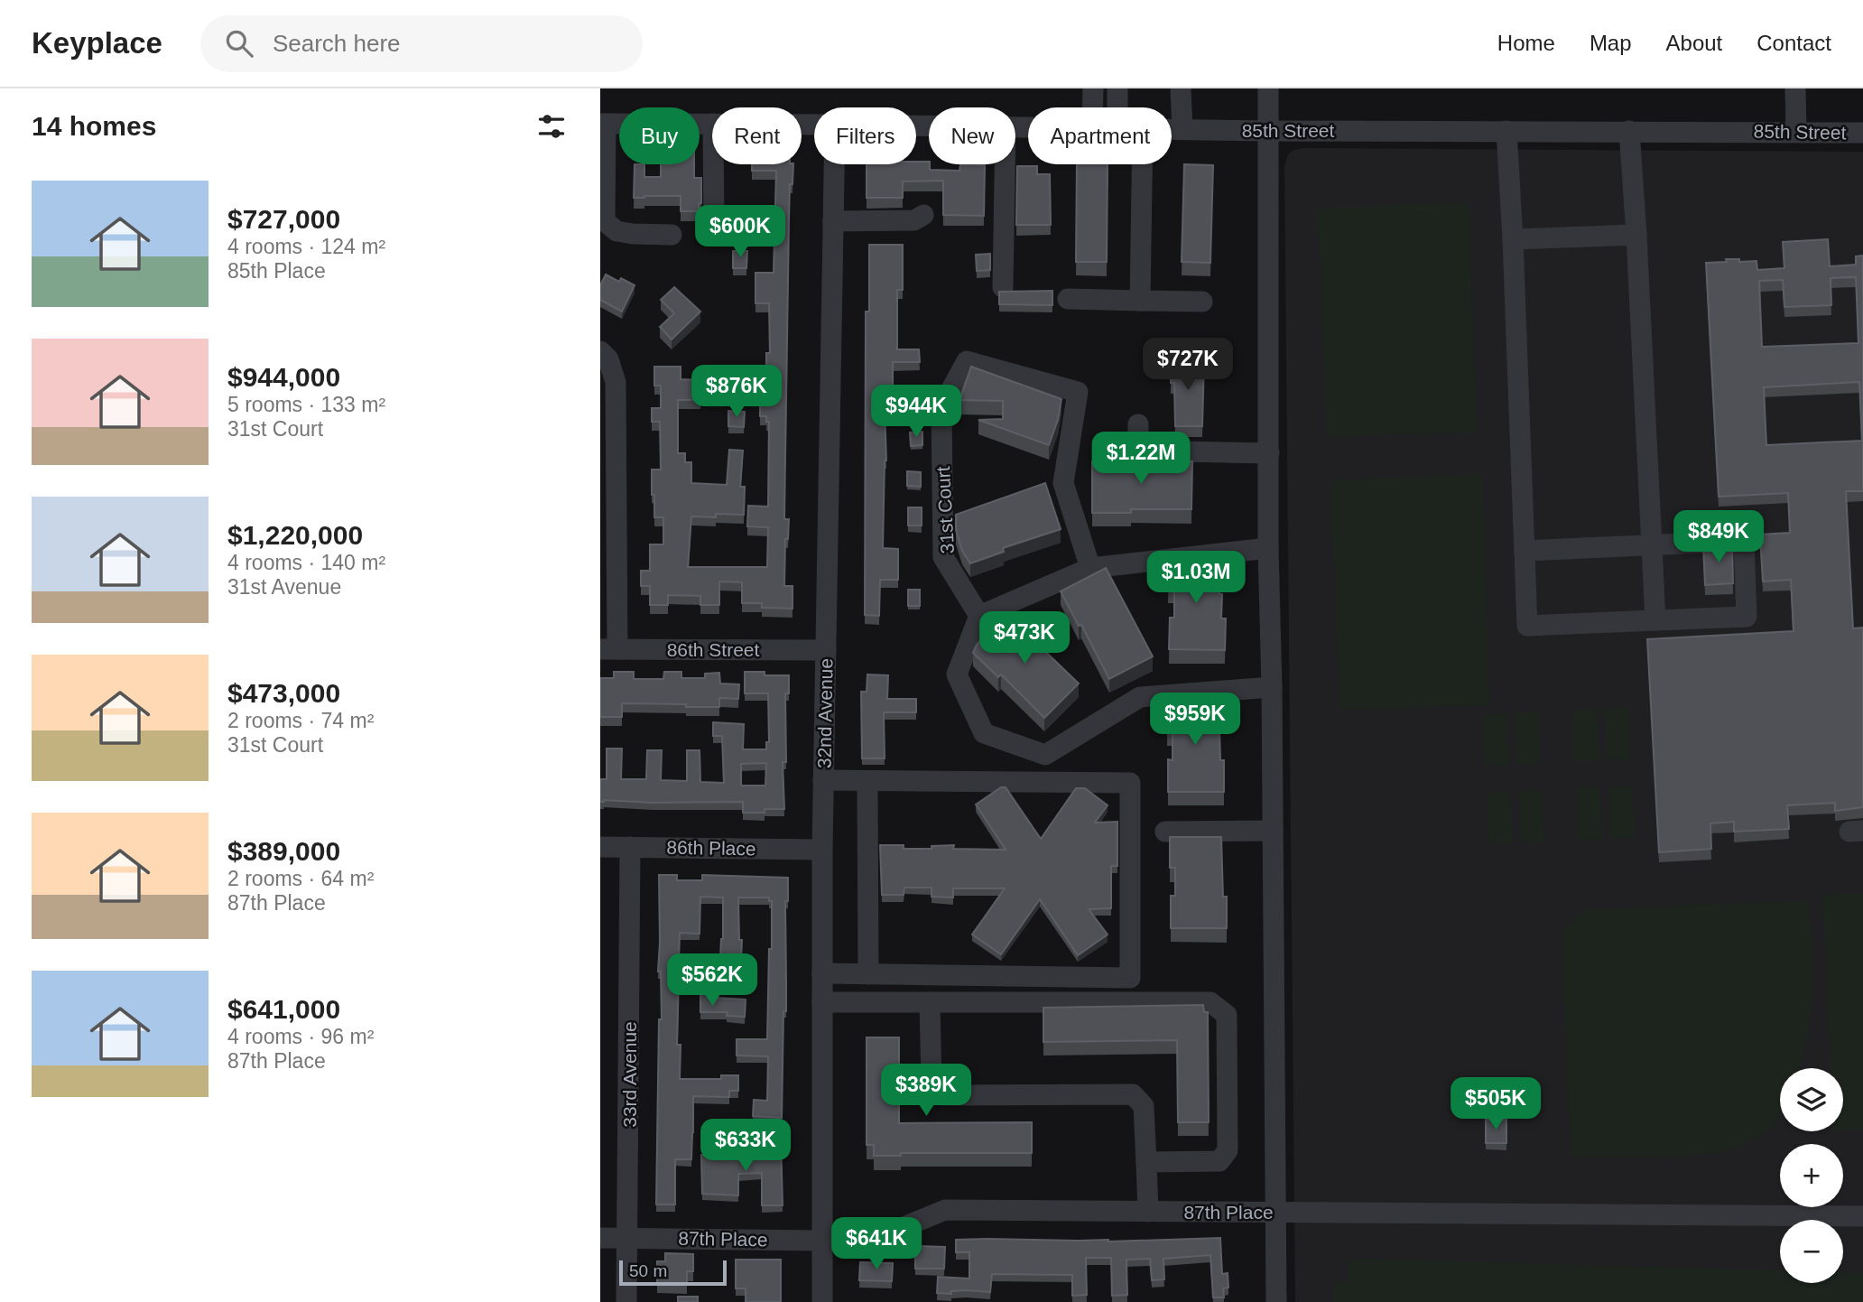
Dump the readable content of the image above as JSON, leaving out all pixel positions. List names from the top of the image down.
{
  "streets": {
    "street": [
      "85th Street",
      "31st Court",
      "86th Street",
      "32nd Avenue",
      "86th Place",
      "33rd Avenue",
      "87th Place"
    ]
  },
  "crossings": [
    ["86th Street", "32nd Avenue"],
    ["32nd Avenue", "86th Place"],
    ["32nd Avenue", "87th Place"],
    ["86th Place", "33rd Avenue"],
    ["33rd Avenue", "87th Place"]
  ],
  "scale_bar": "50 m",
  "page": {
    "header": "Keyplace",
    "search": "Search here",
    "nav": [
      "Home",
      "Map",
      "About",
      "Contact"
    ],
    "heading": "14 homes",
    "chip": [
      "Buy",
      "Rent",
      "Filters",
      "New",
      "Apartment"
    ],
    "list": [
      {
        "name": "$727,000",
        "note": "4 rooms · 124 m² · 85th Place"
      },
      {
        "name": "$944,000",
        "note": "5 rooms · 133 m² · 31st Court"
      },
      {
        "name": "$1,220,000",
        "note": "4 rooms · 140 m² · 31st Avenue"
      },
      {
        "name": "$473,000",
        "note": "2 rooms · 74 m² · 31st Court"
      },
      {
        "name": "$389,000",
        "note": "2 rooms · 64 m² · 87th Place"
      },
      {
        "name": "$641,000",
        "note": "4 rooms · 96 m² · 87th Place"
      }
    ],
    "price": [
      "$600K",
      "$727K",
      "$876K",
      "$944K",
      "$1.22M",
      "$849K",
      "$1.03M",
      "$473K",
      "$959K",
      "$562K",
      "$389K",
      "$505K",
      "$633K",
      "$641K"
    ],
    "map_buttons": ["+", "−"],
    "scale": "50 m"
  }
}
